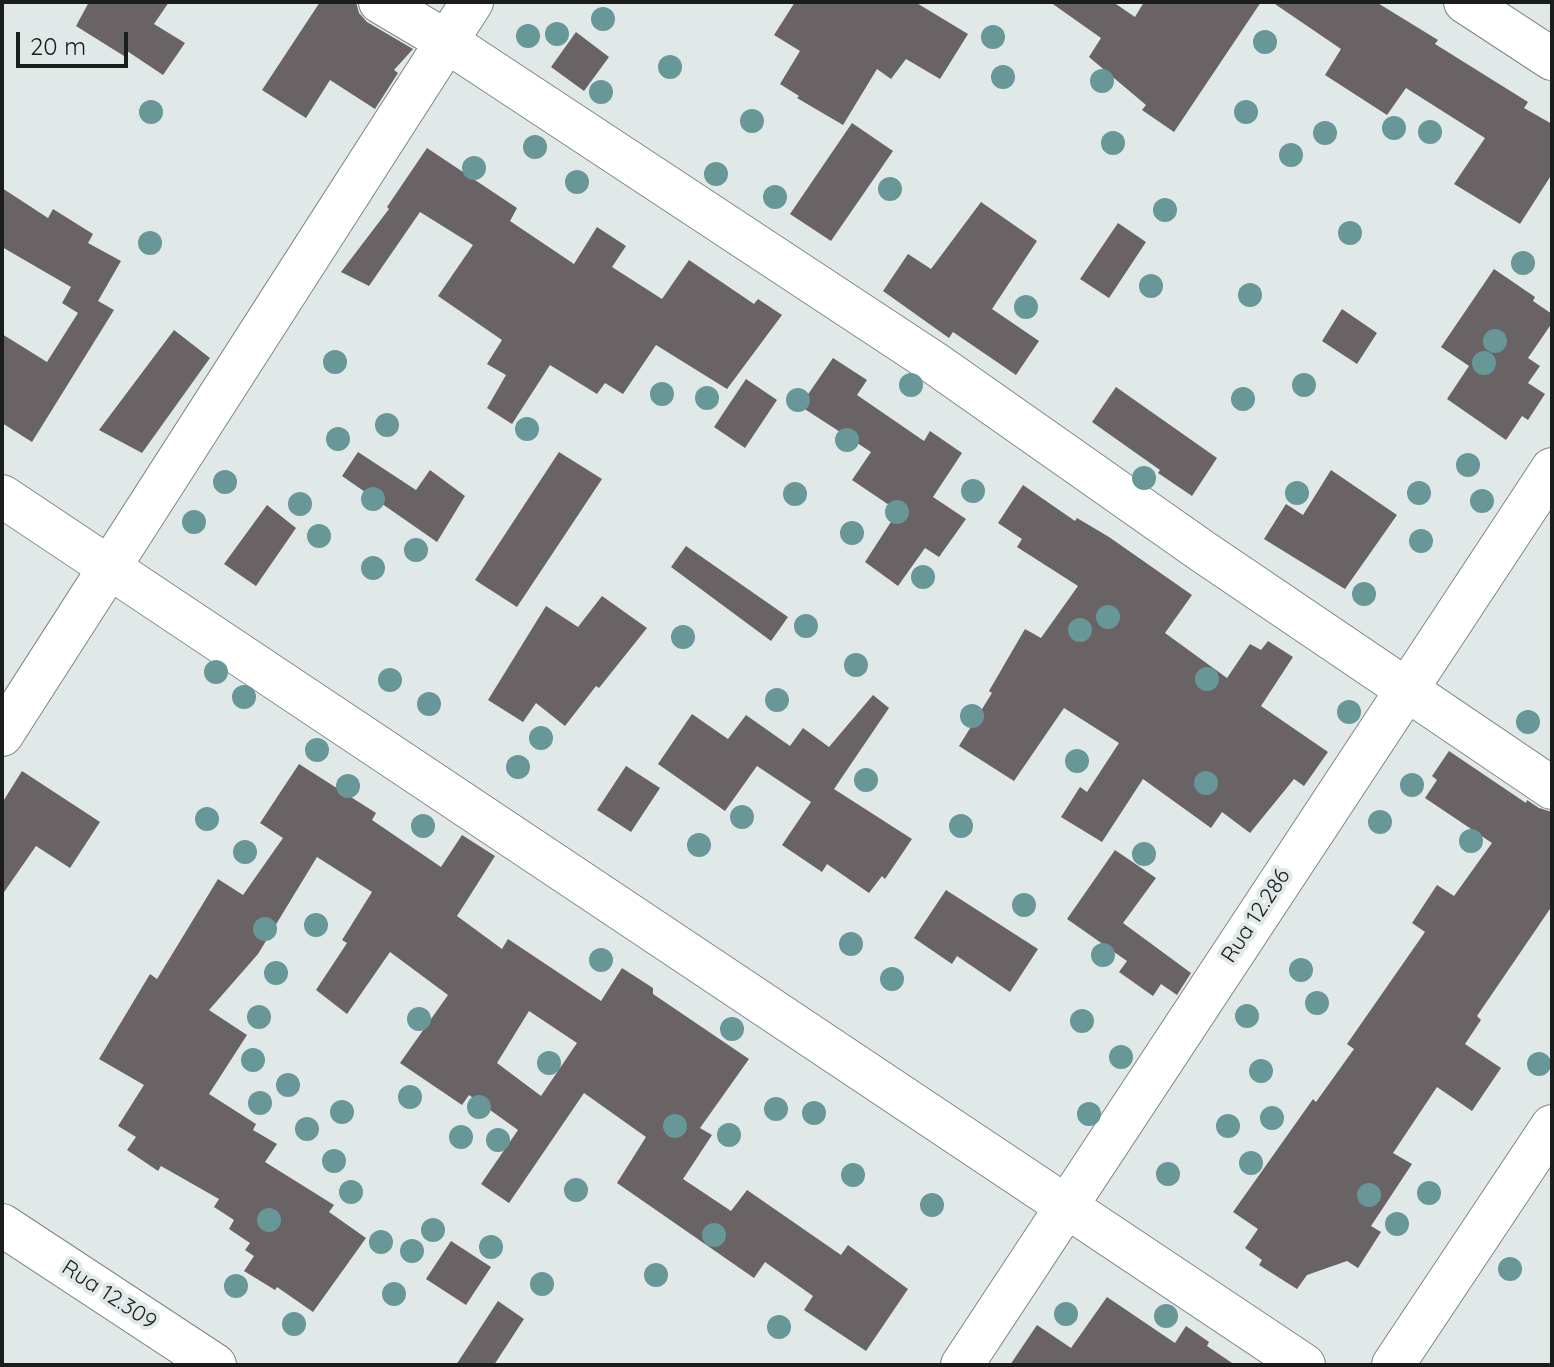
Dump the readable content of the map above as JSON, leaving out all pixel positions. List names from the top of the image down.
{
  "streets": {
    "street": ["Rua 12.286", "Rua 12.309"]
  },
  "scale_bar": "20 m"
}
